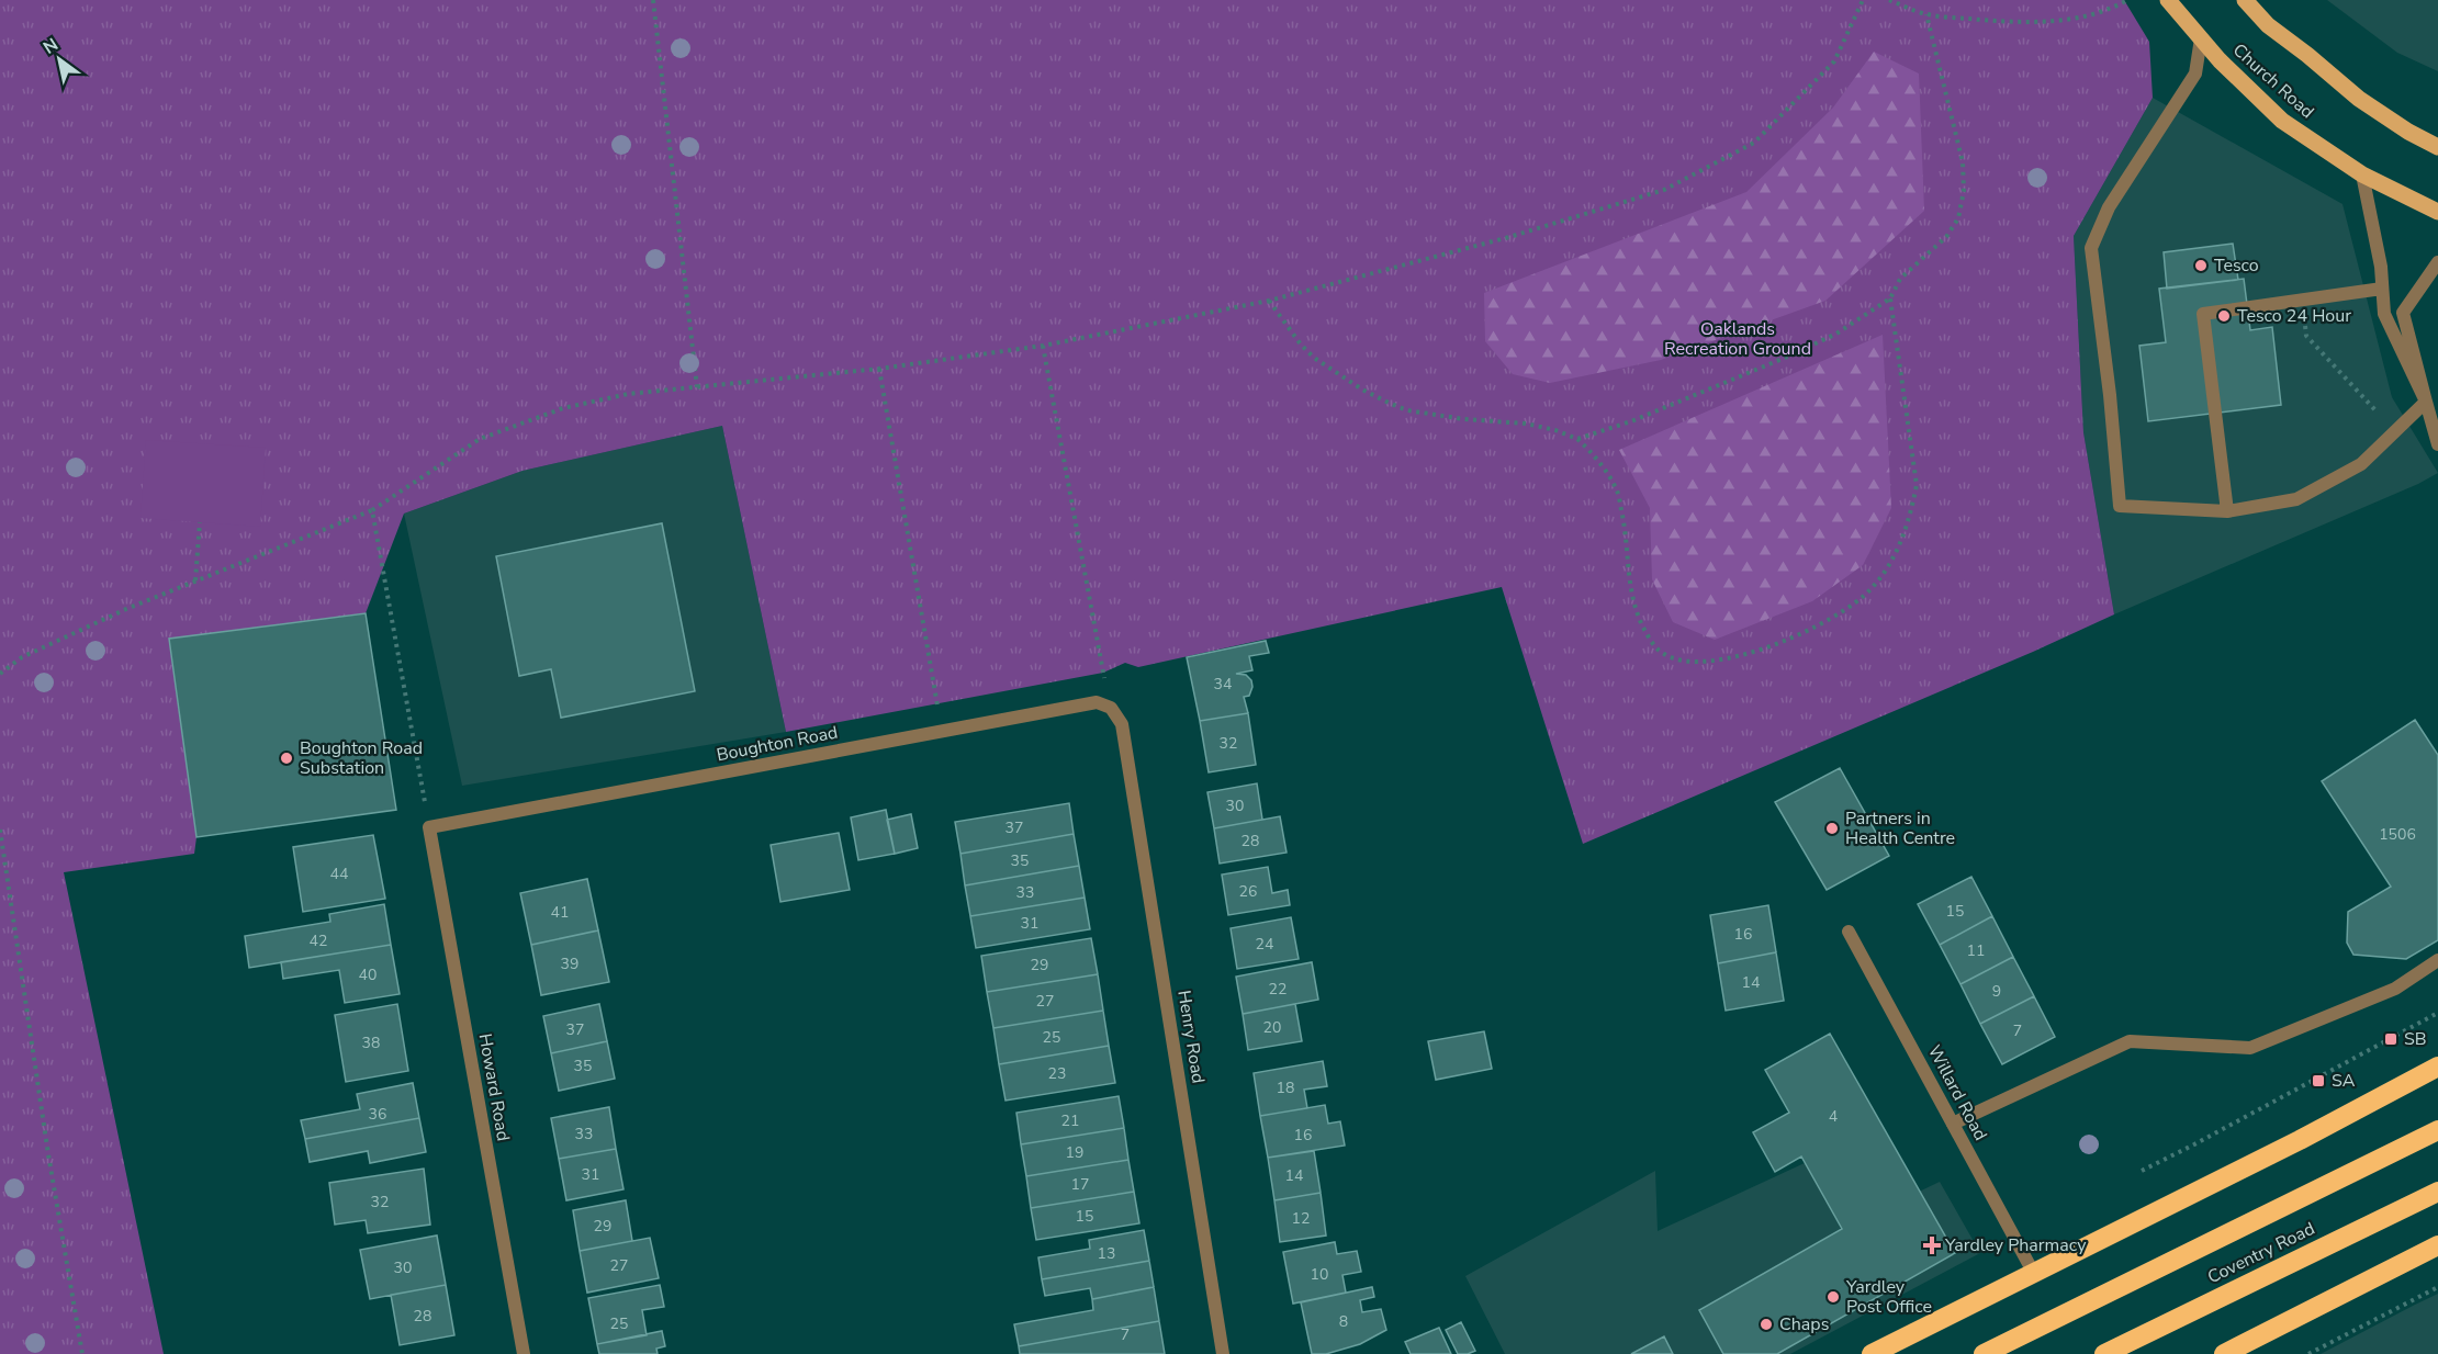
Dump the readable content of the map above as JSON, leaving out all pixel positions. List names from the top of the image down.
{
  "streets": {
    "highway": ["Coventry Road"],
    "main road": ["Church Road"],
    "street": [
      "Boughton Road",
      "Henry Road",
      "Howard Road",
      "Willard Road"
    ]
  },
  "crossings": [
    ["Boughton Road", "Henry Road"],
    ["Boughton Road", "Howard Road"]
  ],
  "parks": ["Oaklands Recreation Ground"],
  "places": {
    "other": [
      "Tesco",
      "Tesco 24 Hour",
      "Boughton Road Substation",
      "Partners in Health Centre",
      "Yardley Post Office",
      "Chaps"
    ],
    "transit": ["SB", "SA"],
    "health": ["Yardley Pharmacy"]
  },
  "house_numbers": [
    "34",
    "32",
    "30",
    "37",
    "1506",
    "28",
    "35",
    "44",
    "26",
    "33",
    "15",
    "41",
    "31",
    "16",
    "42",
    "24",
    "11",
    "39",
    "29",
    "40",
    "14",
    "22",
    "9",
    "27",
    "20",
    "37",
    "7",
    "25",
    "38",
    "35",
    "23",
    "18",
    "36",
    "4",
    "21",
    "33",
    "16",
    "19",
    "31",
    "14",
    "17",
    "32",
    "15",
    "12",
    "29",
    "13",
    "27",
    "30",
    "10",
    "28",
    "8",
    "25",
    "7"
  ],
  "north": "top left"
}
